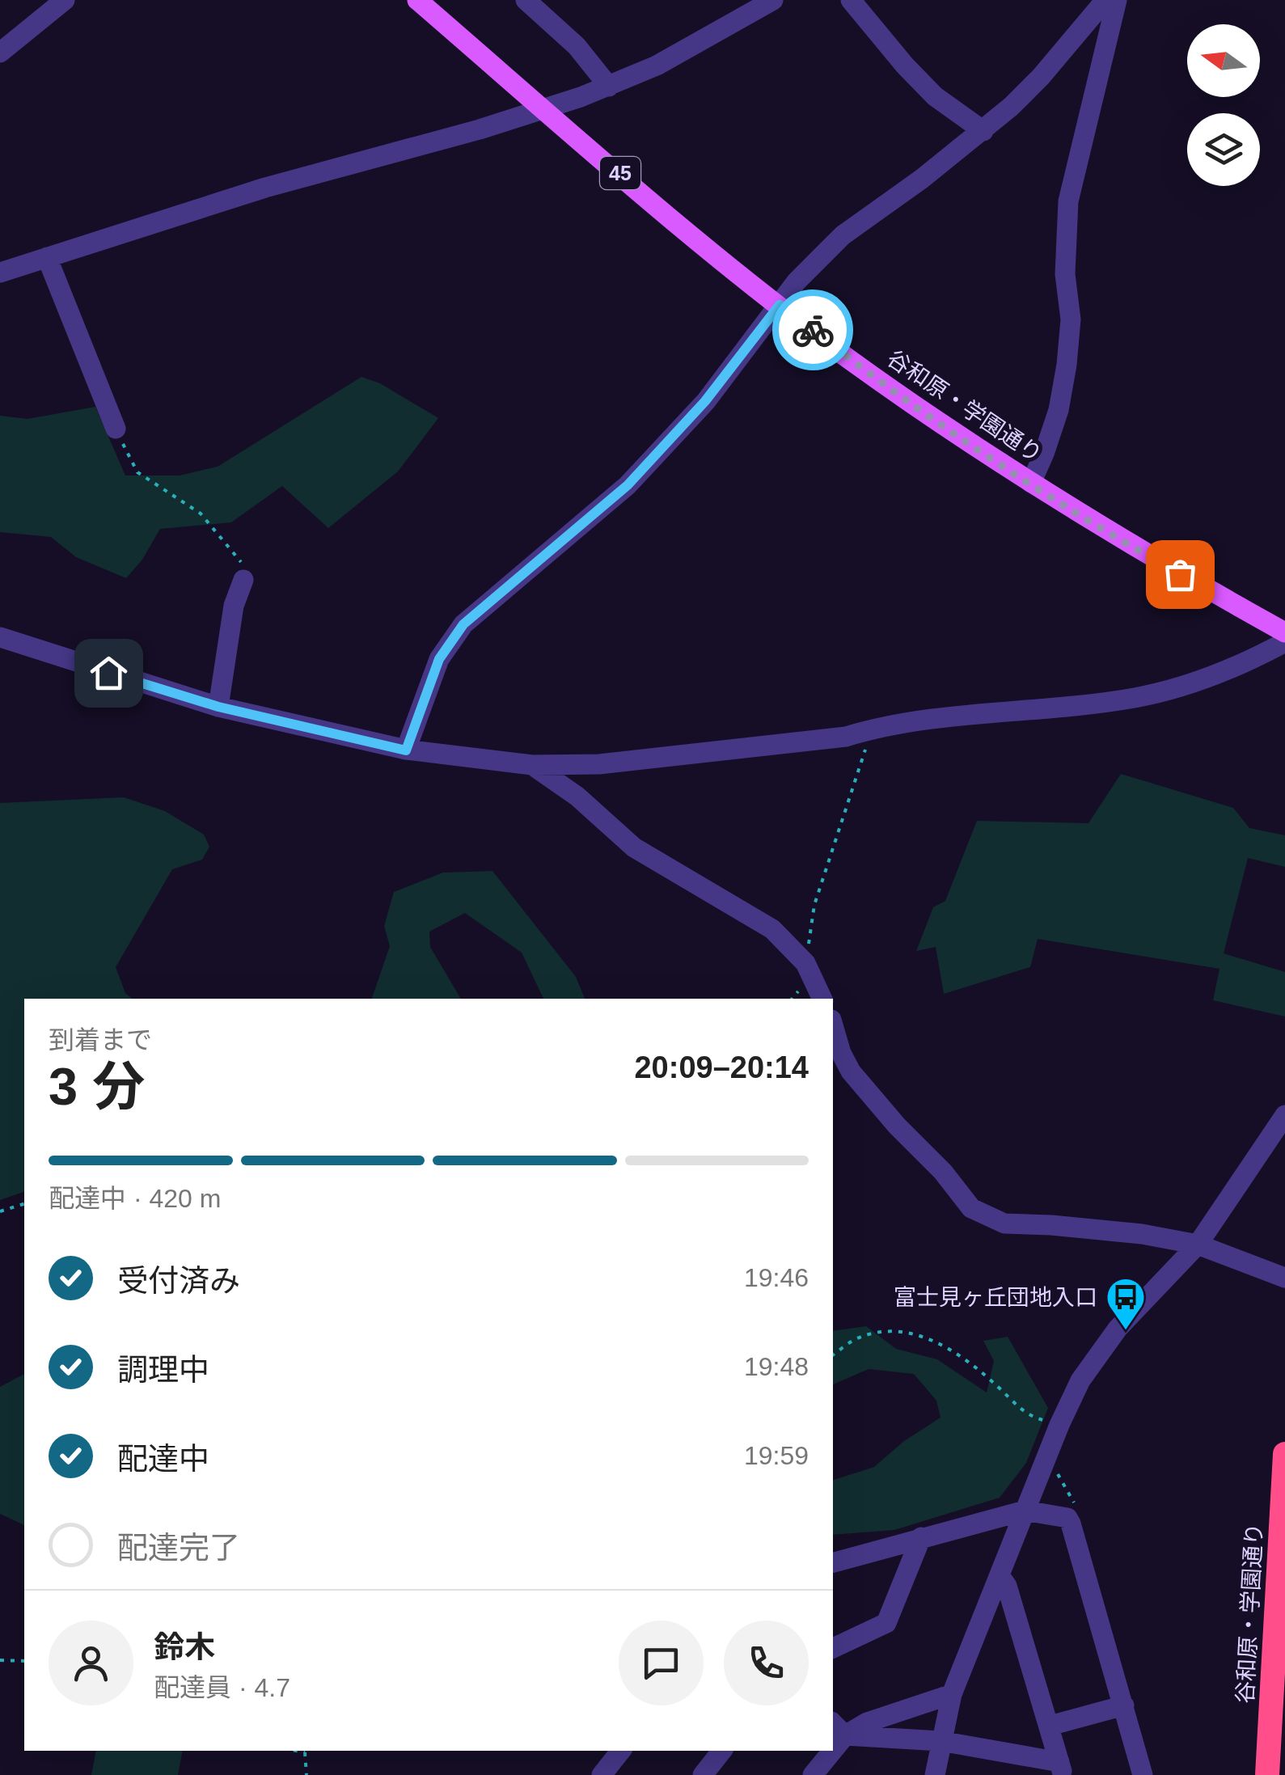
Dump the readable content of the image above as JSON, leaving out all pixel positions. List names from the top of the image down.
{
  "streets": {
    "highway": ["谷和原・学園通り"],
    "main road": ["45"]
  },
  "places": {
    "bus stop": ["富士見ヶ丘団地入口"]
  },
  "north": "left",
  "page": {
    "heading": ["3 分", "到着まで", "20:09–20:14"],
    "panel": ["鈴木", "配達員 · 4.7"],
    "bar": "配達中 · 420 m",
    "list": [
      ["受付済み", "19:46"],
      ["調理中", "19:48"],
      ["配達中", "19:59"],
      "配達完了"
    ]
  }
}
